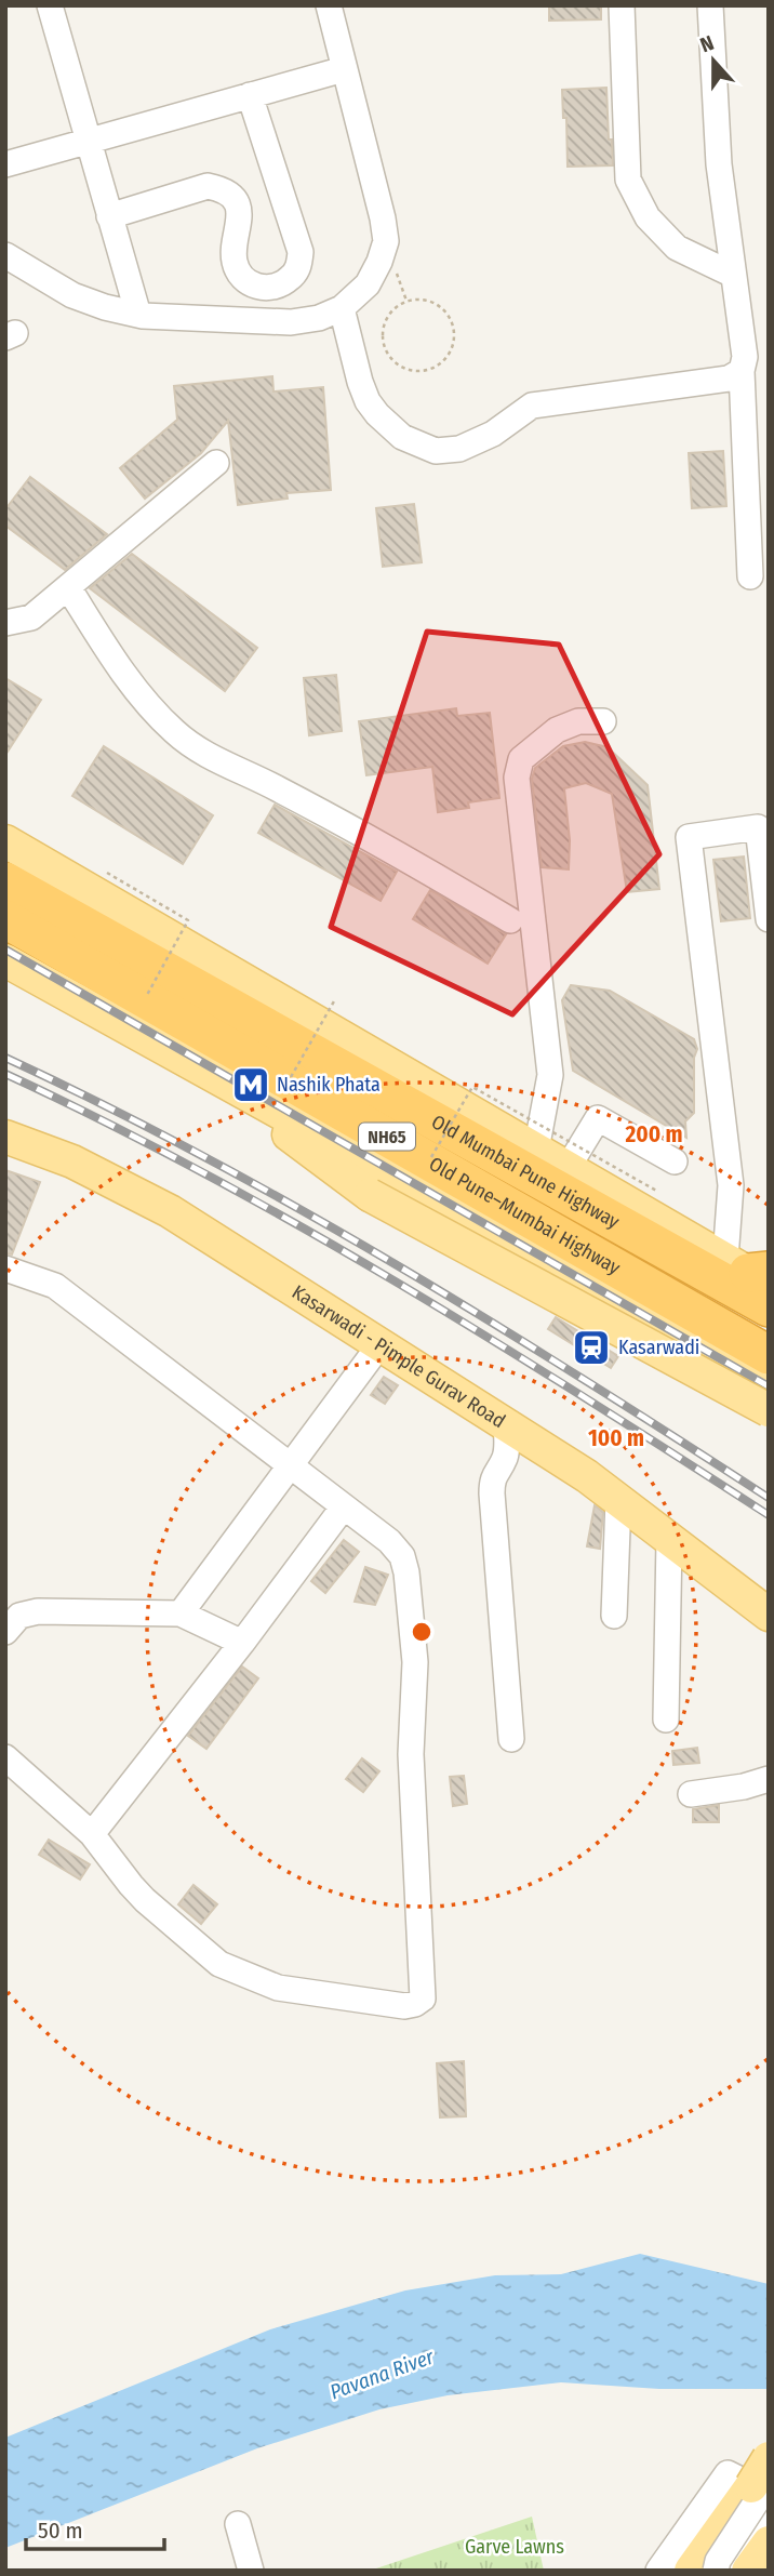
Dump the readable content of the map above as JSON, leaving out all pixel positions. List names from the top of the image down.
{
  "streets": {
    "highway": ["NH65", "Old Mumbai Pune Highway", "Old Pune–Mumbai Highway"],
    "main road": ["Kasarwadi - Pimple Gurav Road"]
  },
  "water": ["Pavana River"],
  "parks": ["Garve Lawns"],
  "places": {
    "metro station": ["Nashik Phata"],
    "station": ["Kasarwadi"]
  },
  "scale_bar": "50 m",
  "north": "top",
  "rings": ["200 m", "100 m"]
}
